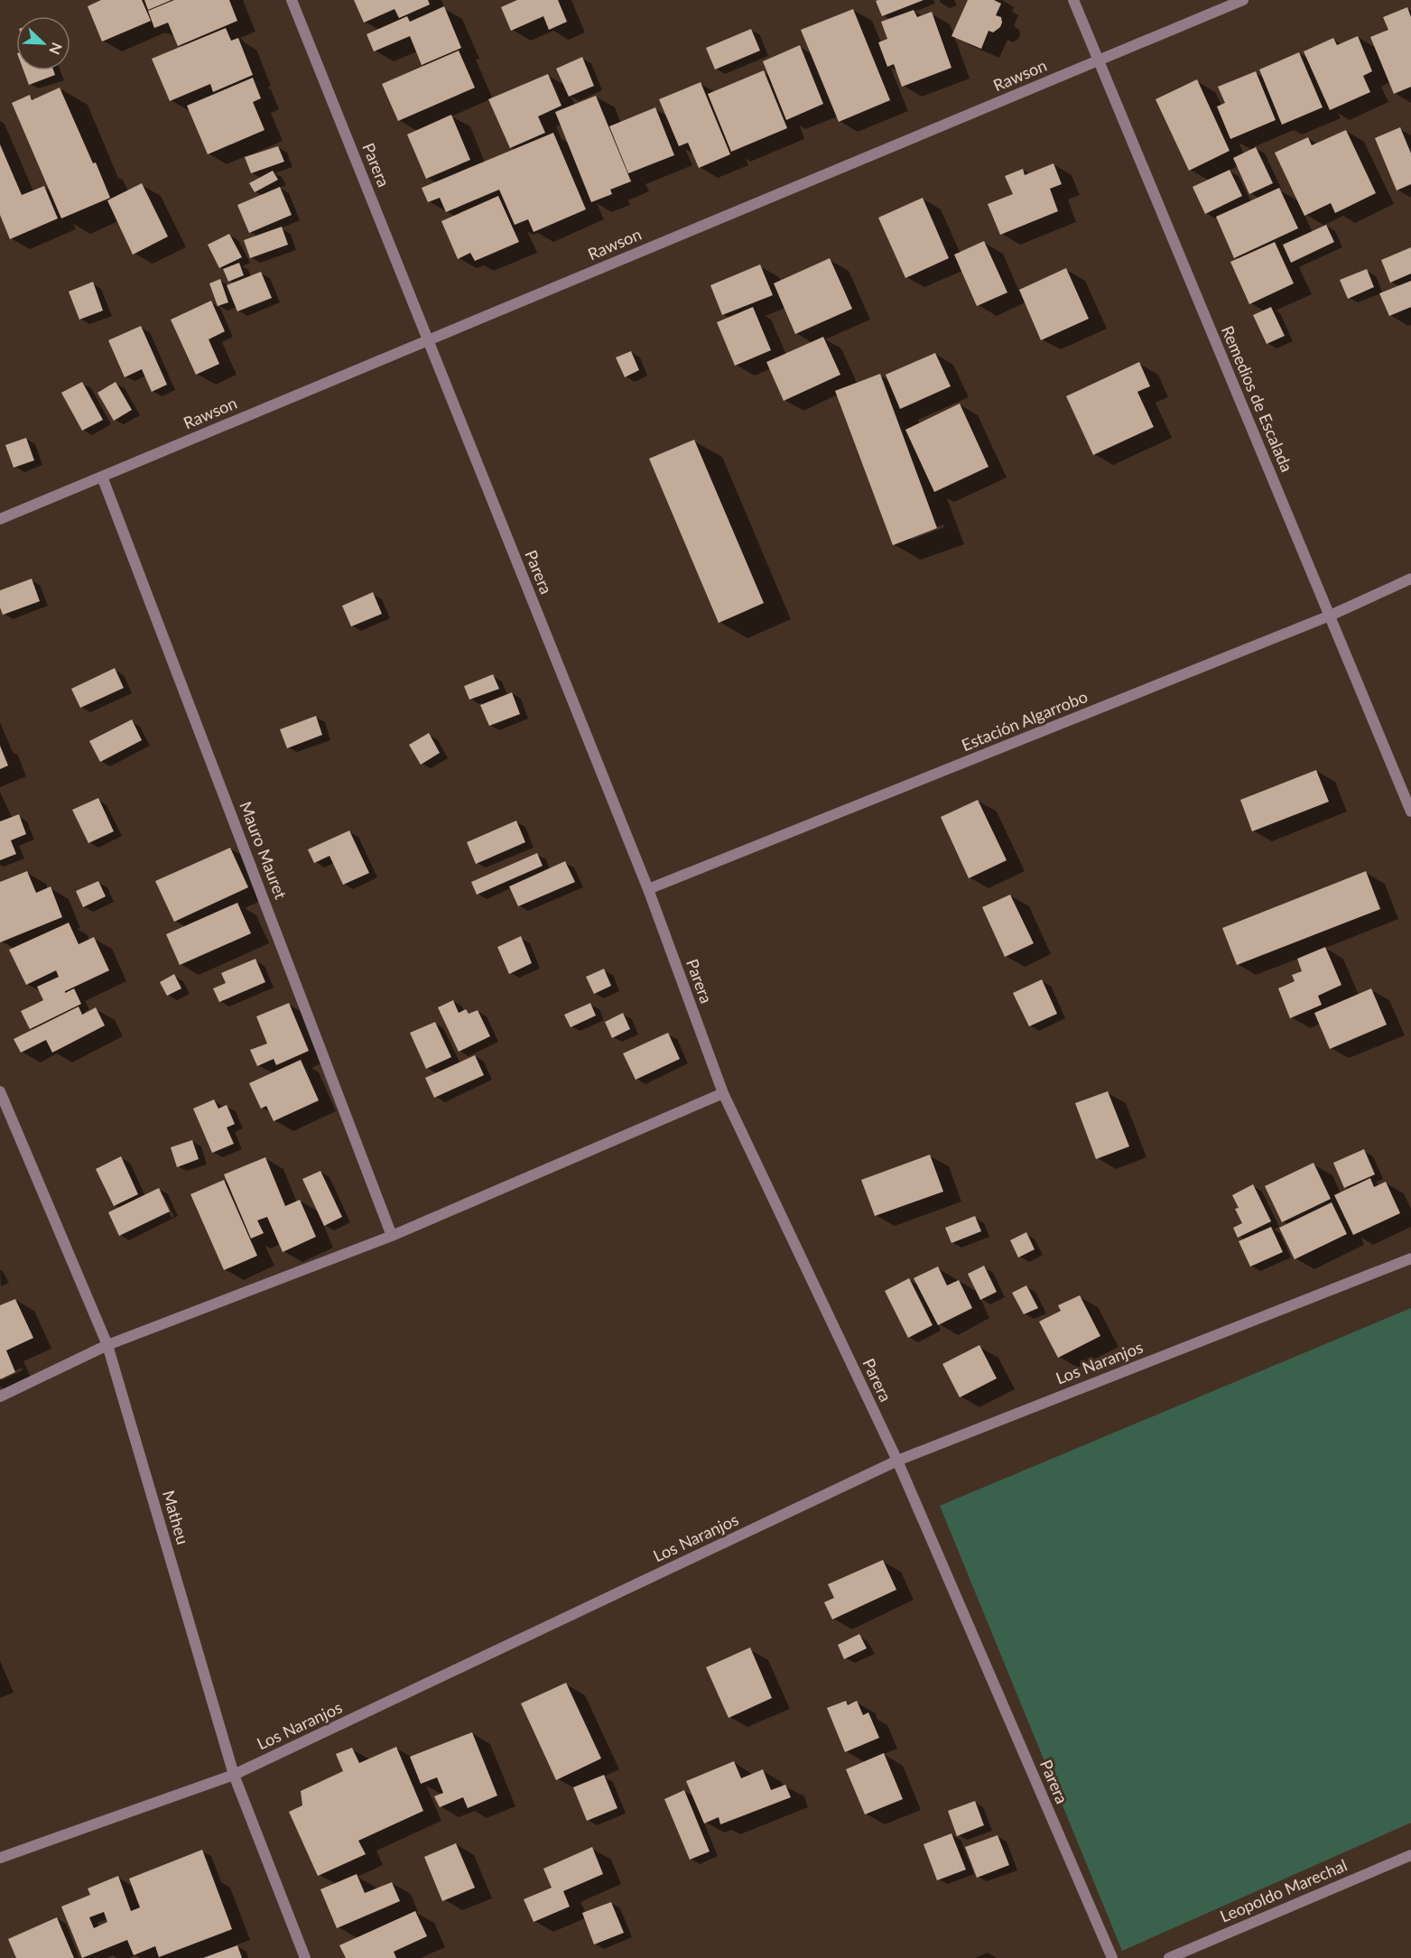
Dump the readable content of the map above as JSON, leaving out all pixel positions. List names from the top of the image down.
{
  "streets": {
    "street": [
      "Rawson",
      "Parera",
      "Remedios de Escalada",
      "Estación Algarrobo",
      "Mauro Mauret",
      "Los Naranjos",
      "Matheu",
      "Leopoldo Marechal"
    ]
  },
  "crossings": [
    ["Rawson", "Parera"],
    ["Rawson", "Remedios de Escalada"],
    ["Rawson", "Mauro Mauret"],
    ["Parera", "Estación Algarrobo"],
    ["Parera", "Los Naranjos"],
    ["Remedios de Escalada", "Estación Algarrobo"],
    ["Los Naranjos", "Matheu"]
  ],
  "north": "bottom right"
}
